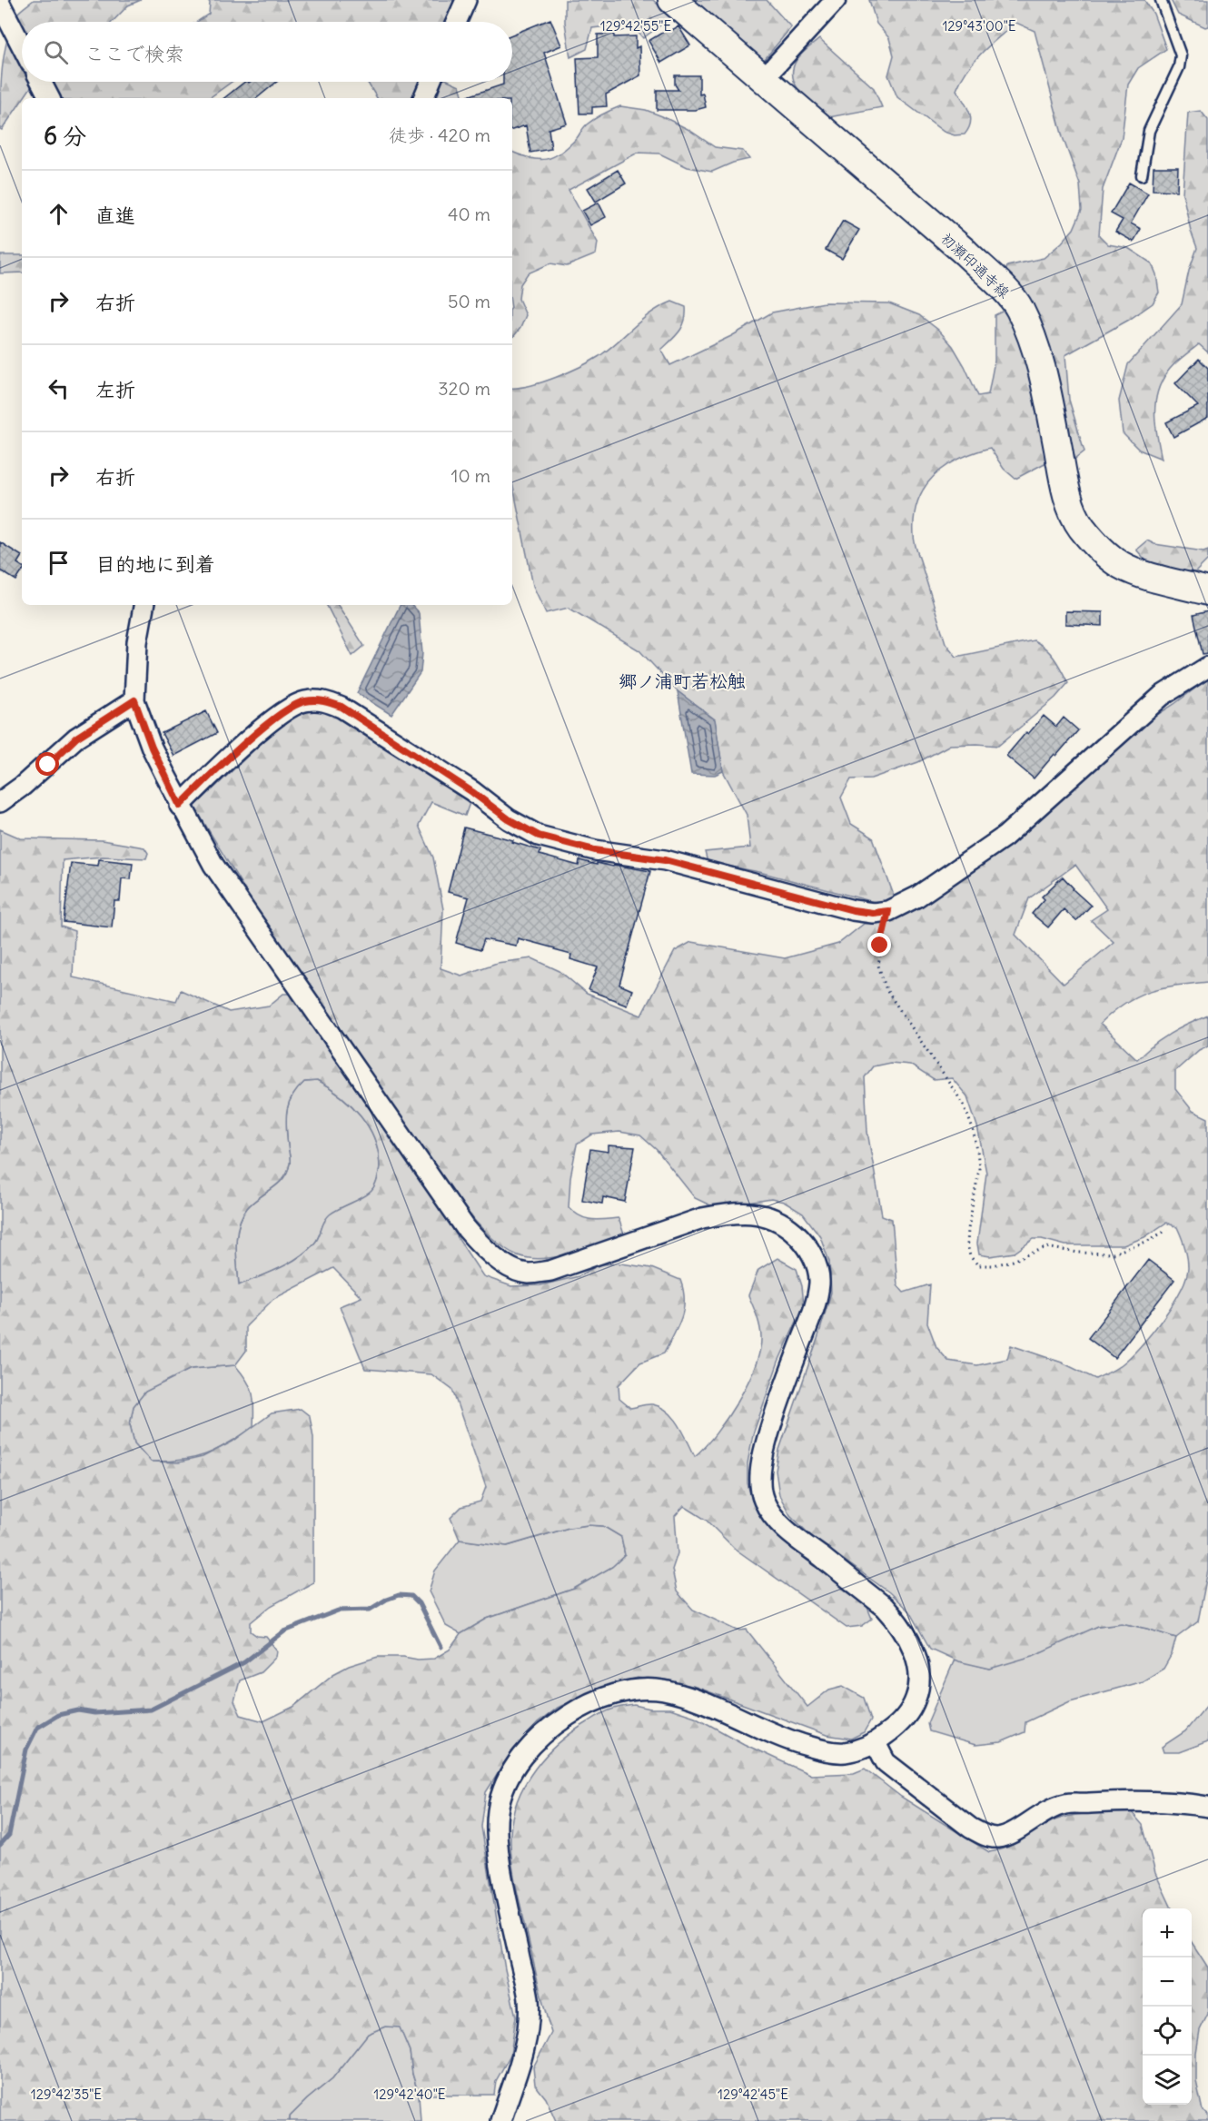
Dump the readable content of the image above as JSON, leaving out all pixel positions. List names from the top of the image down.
{
  "streets": {
    "main road": ["初瀬印通寺線"]
  },
  "districts": ["郷ノ浦町若松触"],
  "page": {
    "search": "ここで検索",
    "heading": ["6 分", "徒歩 · 420 m"],
    "list": [
      ["直進", "40 m"],
      ["右折", "50 m"],
      ["左折", "320 m"],
      ["右折", "10 m"],
      "目的地に到着"
    ],
    "map_buttons": ["+", "−"]
  },
  "coordinates": [
    "129°42'55\"E",
    "129°43'00\"E",
    "129°42'35\"E",
    "129°42'40\"E",
    "129°42'45\"E"
  ]
}
